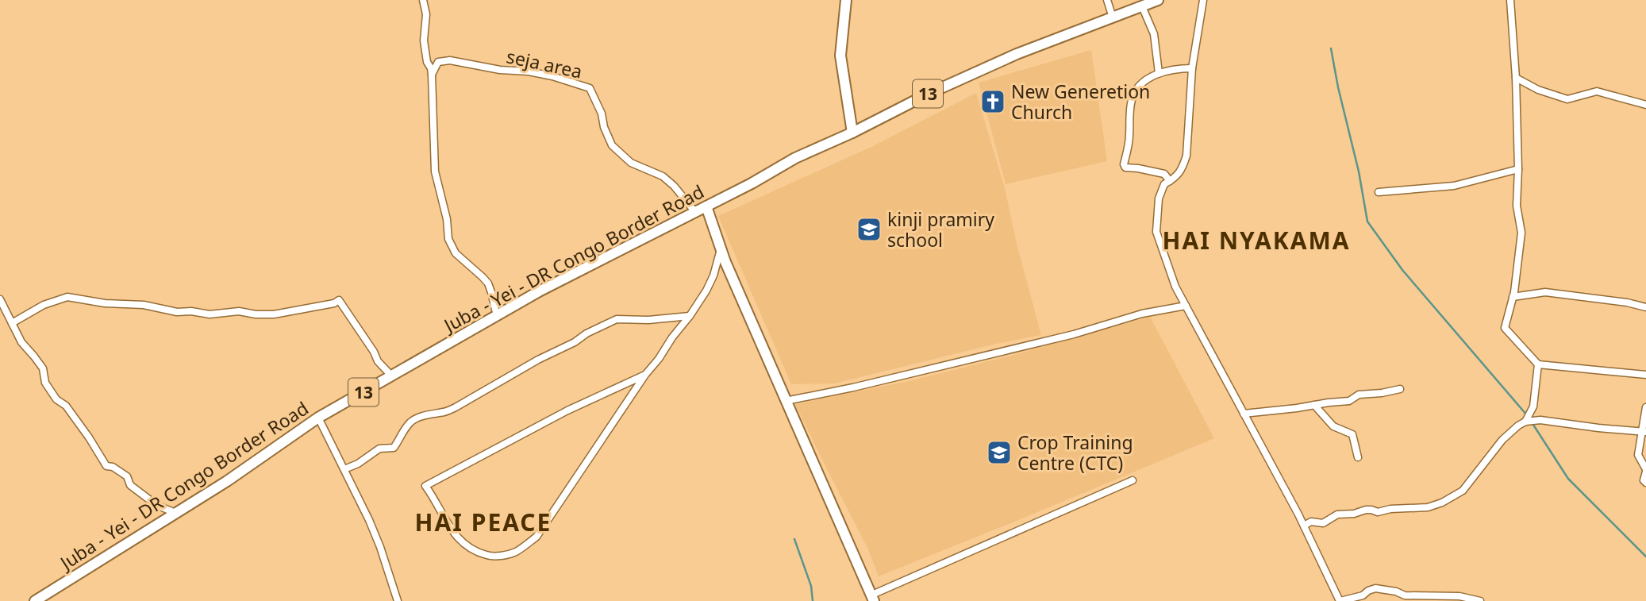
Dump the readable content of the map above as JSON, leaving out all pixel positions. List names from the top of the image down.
{
  "streets": {
    "main road": ["13", "Juba - Yei - DR Congo Border Road"],
    "street": ["seja area"]
  },
  "crossings": [
    ["seja area", "Juba - Yei - DR Congo Border Road"]
  ],
  "districts": ["HAI NYAKAMA", "HAI PEACE"],
  "places": {
    "church": ["New Generetion Church"],
    "school or university": ["kinji pramiry school", "Crop Training Centre (CTC)"]
  }
}
